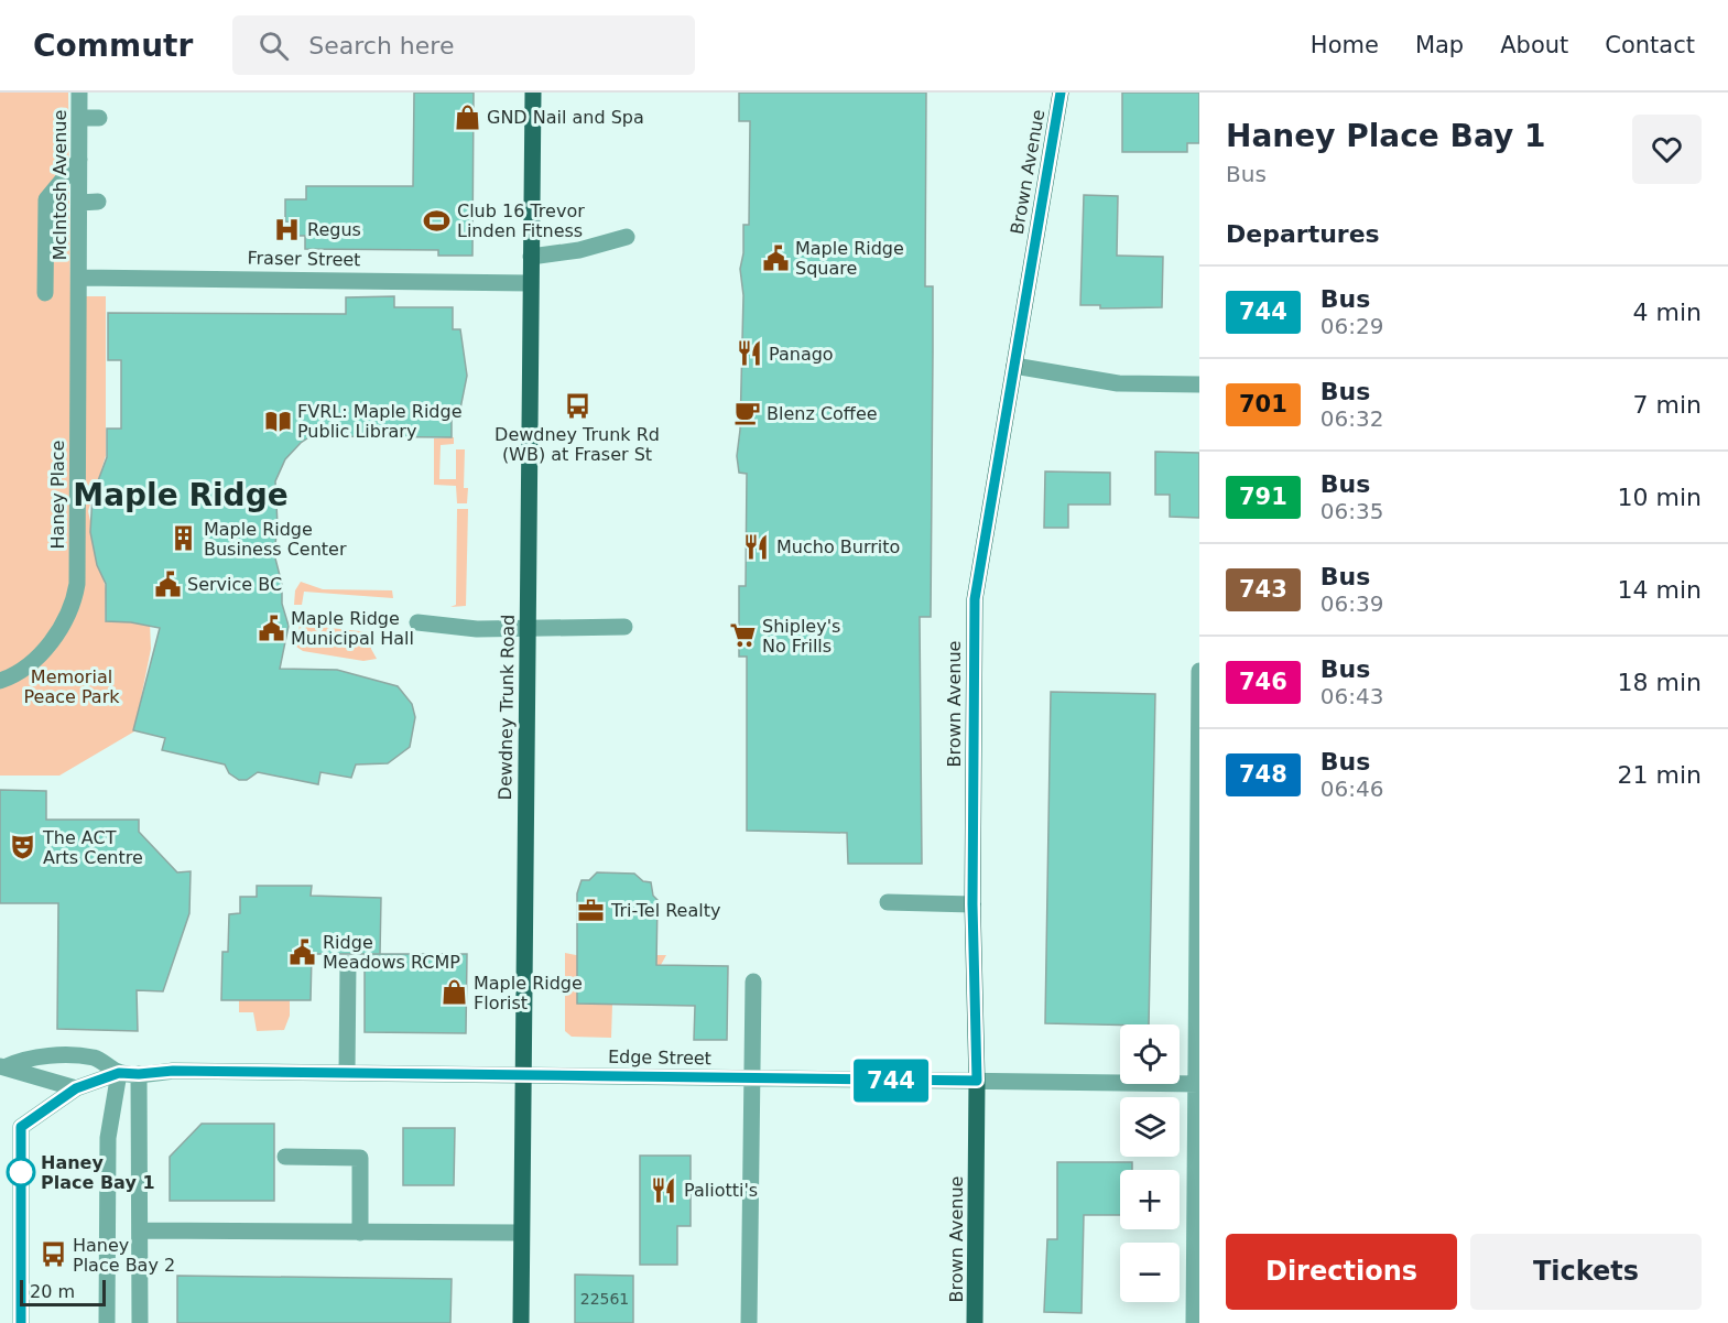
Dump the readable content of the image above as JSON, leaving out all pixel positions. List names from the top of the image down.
{
  "streets": {
    "main road": ["Brown Avenue", "Dewdney Trunk Road"],
    "street": [
      "McIntosh Avenue",
      "Fraser Street",
      "Haney Place",
      "Edge Street"
    ]
  },
  "crossings": [
    ["Brown Avenue", "Edge Street"],
    ["McIntosh Avenue", "Fraser Street"],
    ["McIntosh Avenue", "Haney Place"],
    ["Fraser Street", "Haney Place"],
    ["Fraser Street", "Dewdney Trunk Road"],
    ["Dewdney Trunk Road", "Edge Street"]
  ],
  "districts": ["Maple Ridge"],
  "parks": ["Memorial Peace Park"],
  "places": {
    "shop": ["GND Nail and Spa", "Maple Ridge Florist"],
    "sports": ["Club 16 Trevor Linden Fitness"],
    "hospital": ["Regus"],
    "public building": [
      "Maple Ridge Square",
      "Service BC",
      "Maple Ridge Municipal Hall",
      "Ridge Meadows RCMP"
    ],
    "restaurant": ["Panago", "Mucho Burrito", "Paliotti's"],
    "bus stop": ["Dewdney Trunk Rd (WB) at Fraser St", "Haney Place Bay 2"],
    "cafe": ["Blenz Coffee"],
    "library": ["FVRL: Maple Ridge Public Library"],
    "building": ["Maple Ridge Business Center"],
    "supermarket": ["Shipley's No Frills"],
    "theatre": ["The ACT Arts Centre"],
    "office": ["Tri-Tel Realty"],
    "other": ["Haney Place Bay 1"]
  },
  "lines": ["bus line 744"],
  "house_numbers": ["22561"],
  "scale_bar": "20 m",
  "page": {
    "header": "Commutr",
    "search": "Search here",
    "nav": [
      "Home",
      "Map",
      "About",
      "Contact"
    ],
    "on_map": "744",
    "heading": [
      ["Haney Place Bay 1", "Bus"],
      "Departures"
    ],
    "list": [
      {
        "mark": "744",
        "name": "Bus",
        "note": "06:29",
        "value": "4 min"
      },
      {
        "mark": "701",
        "name": "Bus",
        "note": "06:32",
        "value": "7 min"
      },
      {
        "mark": "791",
        "name": "Bus",
        "note": "06:35",
        "value": "10 min"
      },
      {
        "mark": "743",
        "name": "Bus",
        "note": "06:39",
        "value": "14 min"
      },
      {
        "mark": "746",
        "name": "Bus",
        "note": "06:43",
        "value": "18 min"
      },
      {
        "mark": "748",
        "name": "Bus",
        "note": "06:46",
        "value": "21 min"
      }
    ],
    "map_buttons": ["+", "−"],
    "buttons": ["Directions", "Tickets"],
    "scale": "20 m"
  }
}
